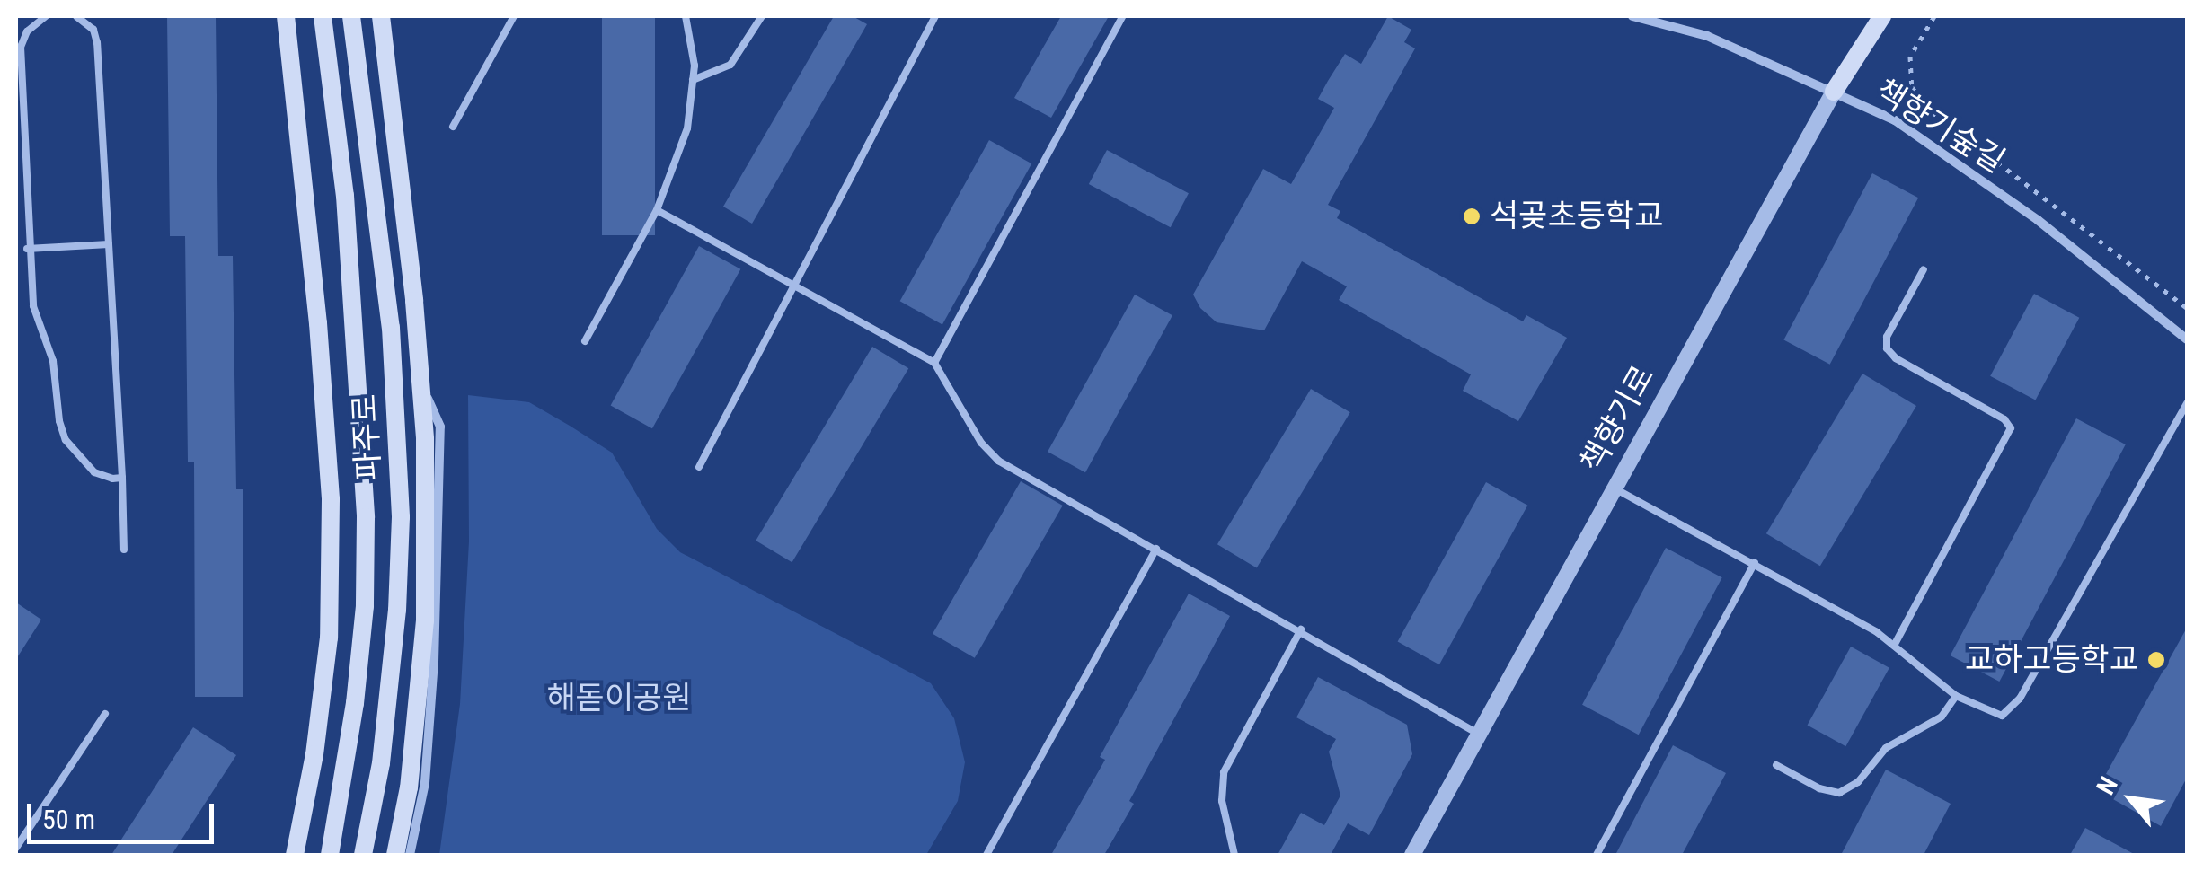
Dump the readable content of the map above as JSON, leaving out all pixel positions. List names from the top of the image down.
{
  "streets": {
    "main road": ["책향기로", "파주로"],
    "street": ["책향기숲길"]
  },
  "crossings": [
    ["책향기숲길", "책향기로"]
  ],
  "parks": ["해돋이공원"],
  "places": ["석곶초등학교", "교하고등학교"],
  "scale_bar": "50 m",
  "north": "top left"
}
